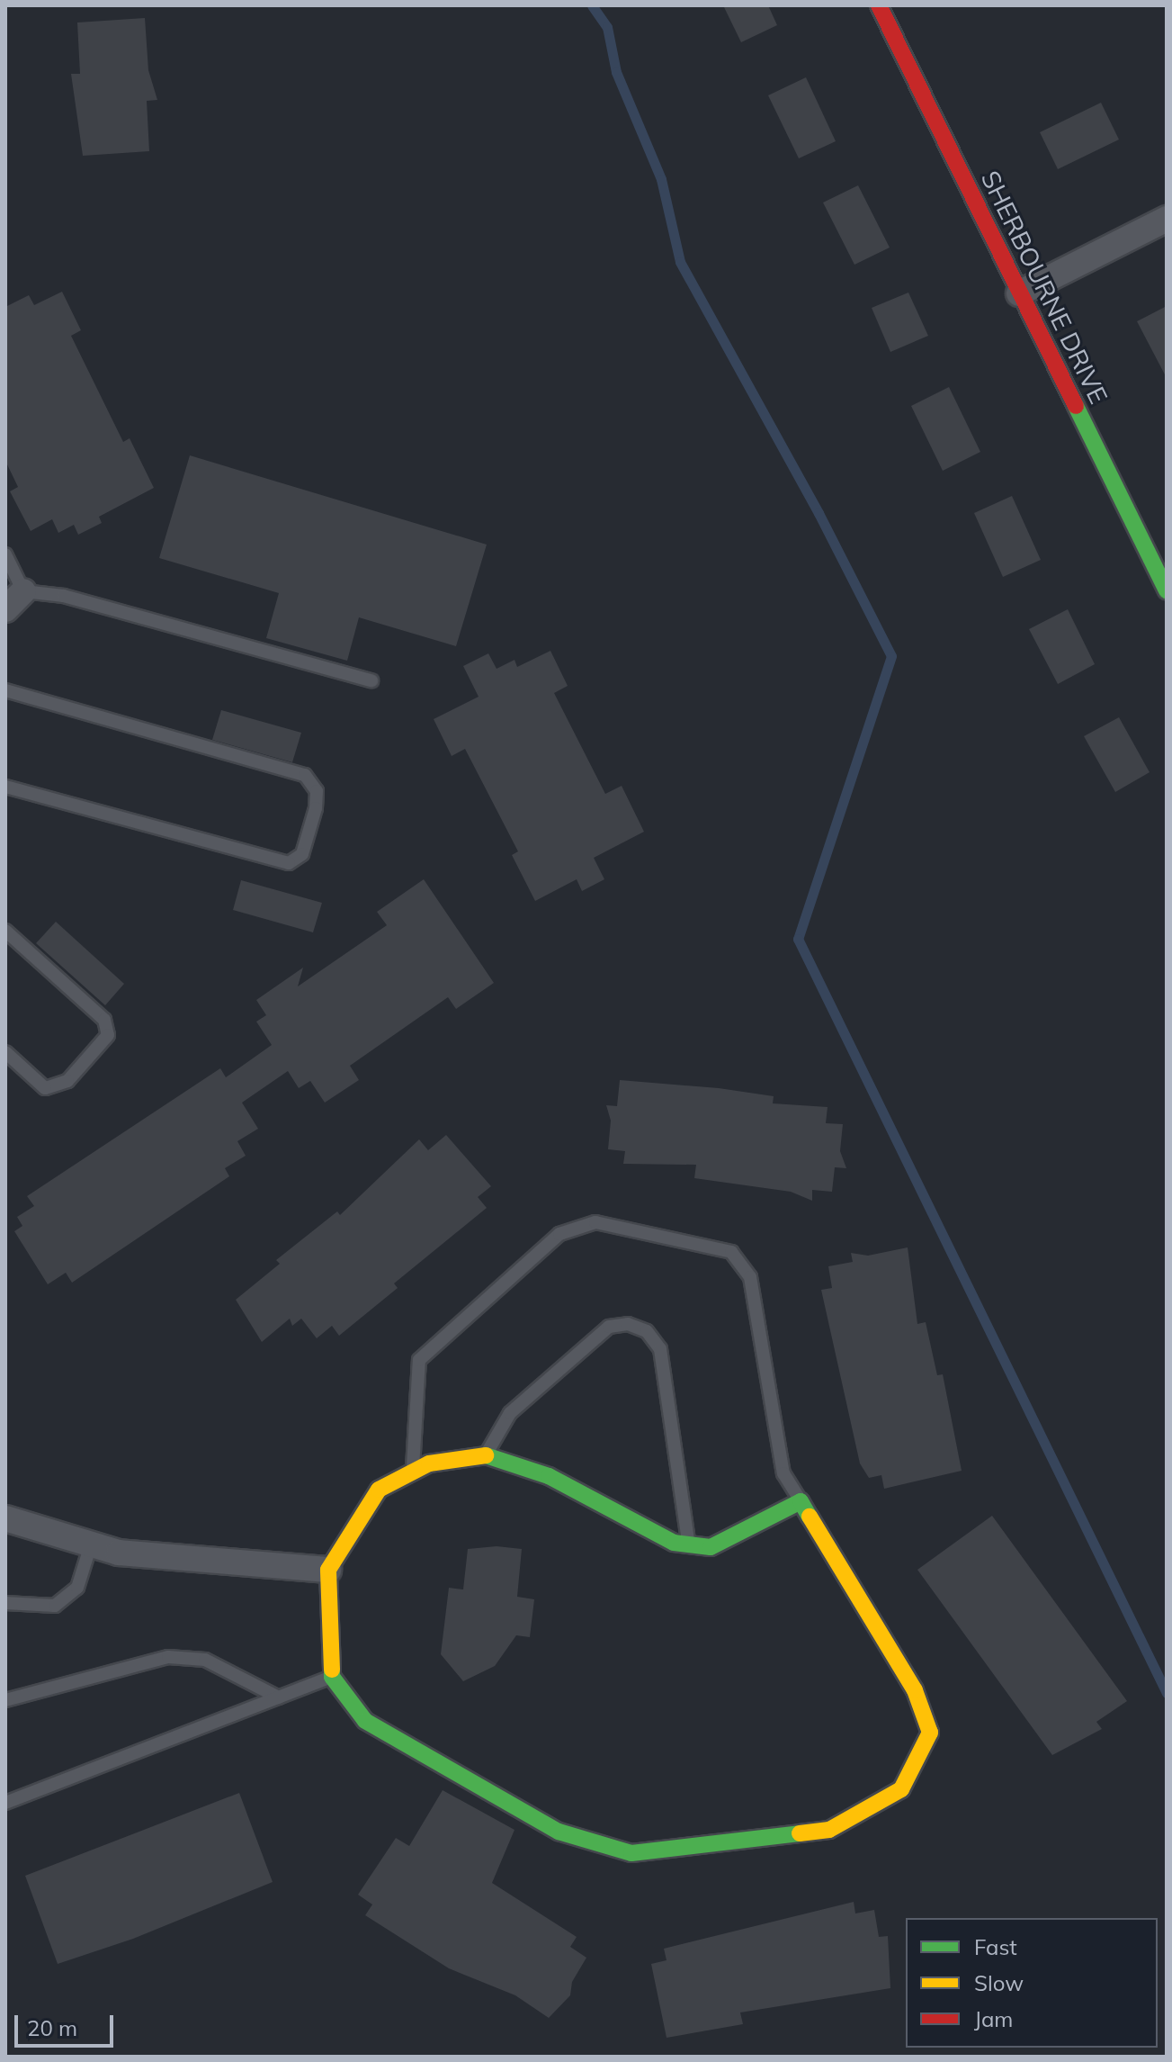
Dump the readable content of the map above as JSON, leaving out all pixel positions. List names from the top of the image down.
{
  "streets": {
    "street": ["SHERBOURNE DRIVE"]
  },
  "legend": ["Fast", "Slow", "Jam"],
  "scale_bar": "20 m"
}
